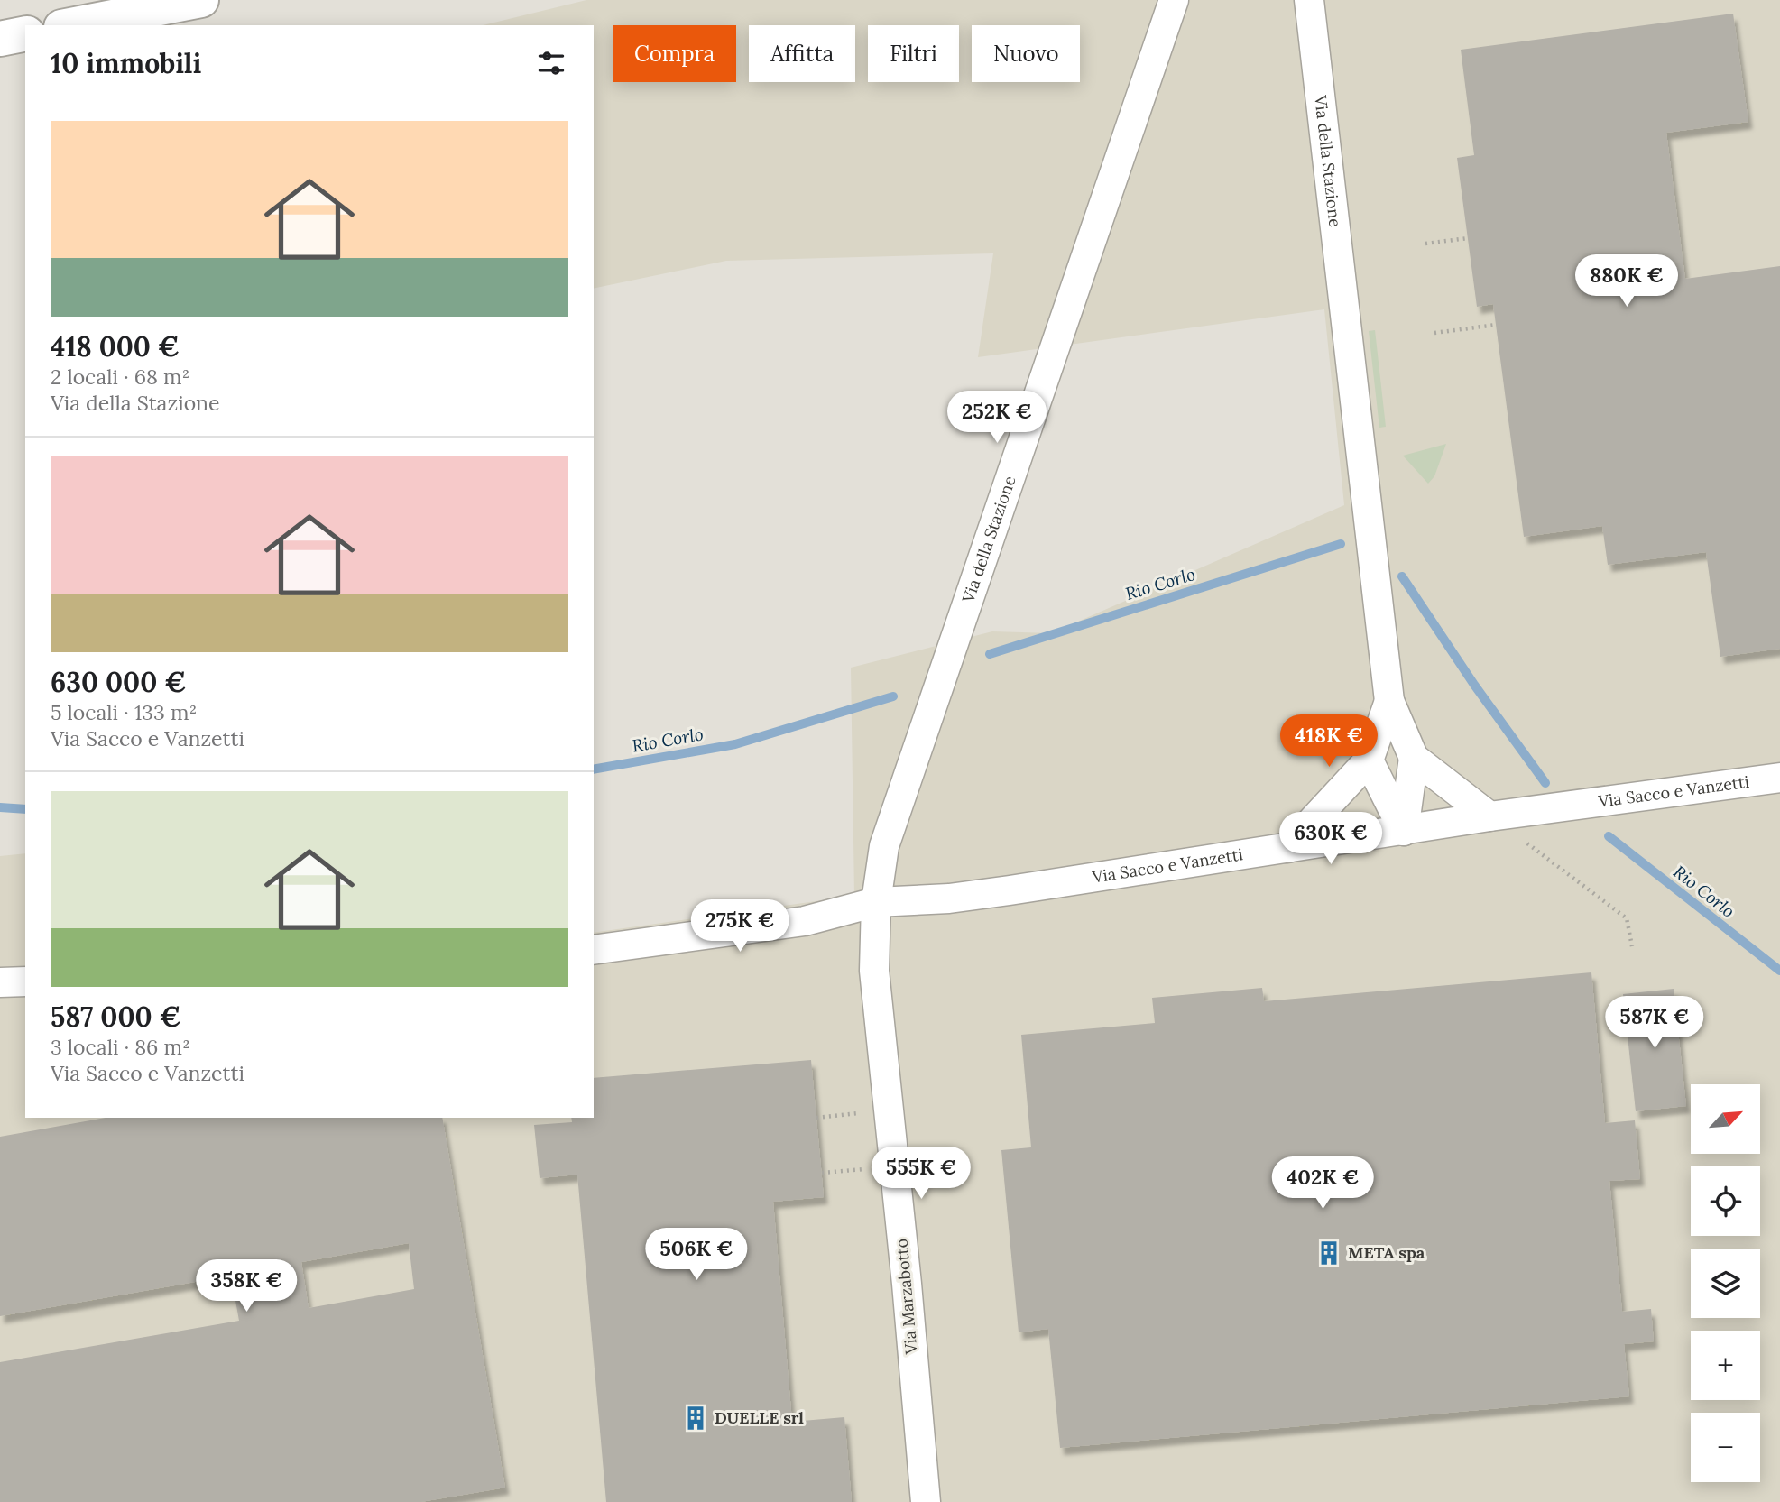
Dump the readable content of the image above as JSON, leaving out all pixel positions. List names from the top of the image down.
{
  "streets": {
    "street": ["Via della Stazione", "Via Sacco e Vanzetti", "Via Marzabotto"]
  },
  "crossings": [
    ["Via della Stazione", "Via Sacco e Vanzetti"],
    ["Via della Stazione", "Via Marzabotto"],
    ["Via Sacco e Vanzetti", "Via Marzabotto"]
  ],
  "water": ["Rio Corlo"],
  "places": {
    "building": ["META spa", "DUELLE srl"]
  },
  "north": "top right",
  "page": {
    "chip": [
      "Compra",
      "Affitta",
      "Filtri",
      "Nuovo"
    ],
    "heading": "10 immobili",
    "list": [
      {
        "name": "418 000 €",
        "note": "2 locali · 68 m² · Via della Stazione"
      },
      {
        "name": "630 000 €",
        "note": "5 locali · 133 m² · Via Sacco e Vanzetti"
      },
      {
        "name": "587 000 €",
        "note": "3 locali · 86 m² · Via Sacco e Vanzetti"
      }
    ],
    "price": [
      "880K €",
      "252K €",
      "418K €",
      "630K €",
      "275K €",
      "587K €",
      "555K €",
      "402K €",
      "506K €",
      "358K €"
    ],
    "map_buttons": ["+", "−"]
  }
}
